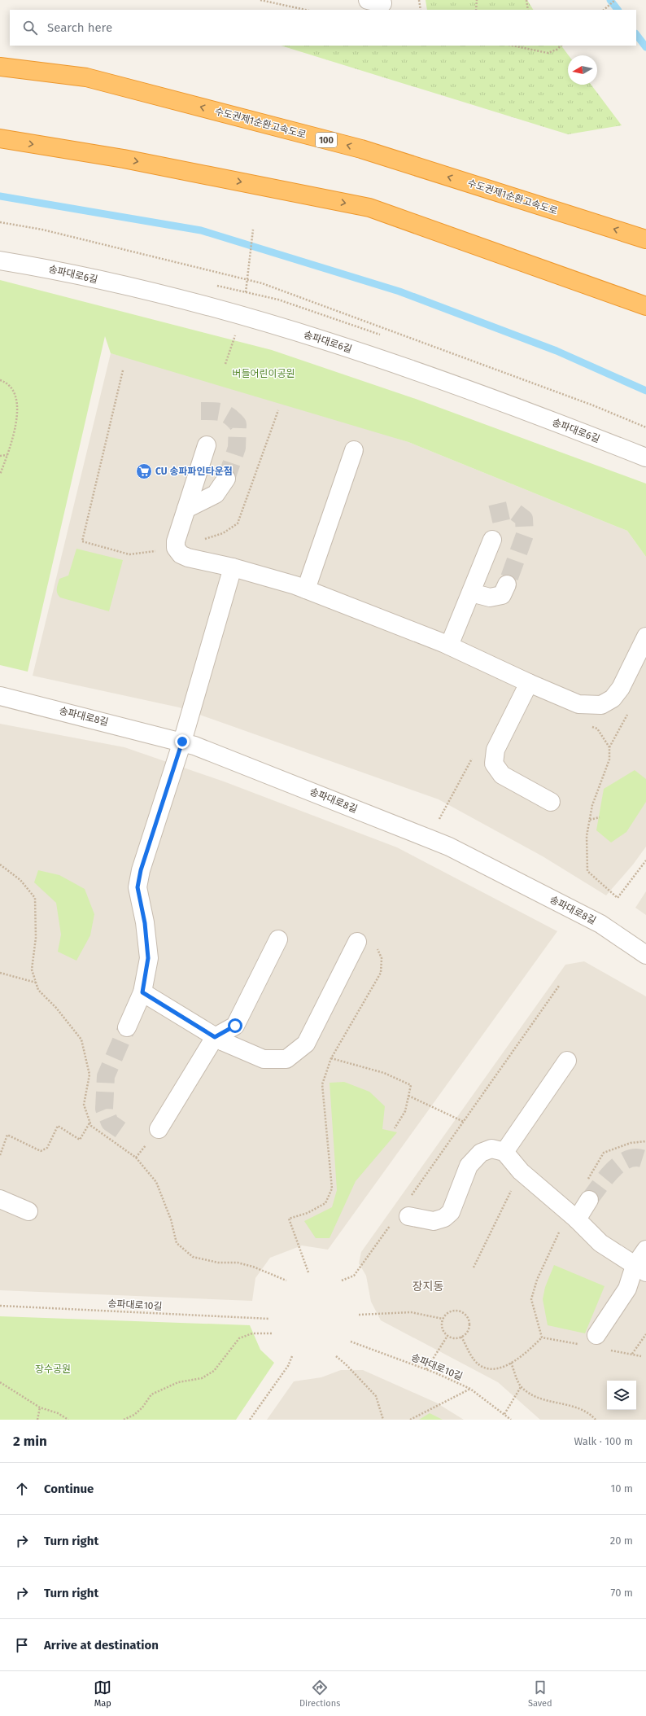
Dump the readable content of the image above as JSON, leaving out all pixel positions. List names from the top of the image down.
{
  "streets": {
    "highway": ["수도권제1순환고속도로", "100"],
    "street": ["송파대로6길", "송파대로8길"],
    "path": ["송파대로10길"]
  },
  "districts": ["장지동"],
  "parks": ["버들어린이공원", "장수공원"],
  "places": {
    "supermarket": ["CU 송파파인타운점"]
  },
  "north": "left",
  "page": {
    "search": "Search here",
    "heading": ["2 min", "Walk · 100 m"],
    "list": [
      ["Continue", "10 m"],
      ["Turn right", "20 m"],
      ["Turn right", "70 m"],
      "Arrive at destination"
    ],
    "nav": ["Map", "Directions", "Saved"]
  }
}
